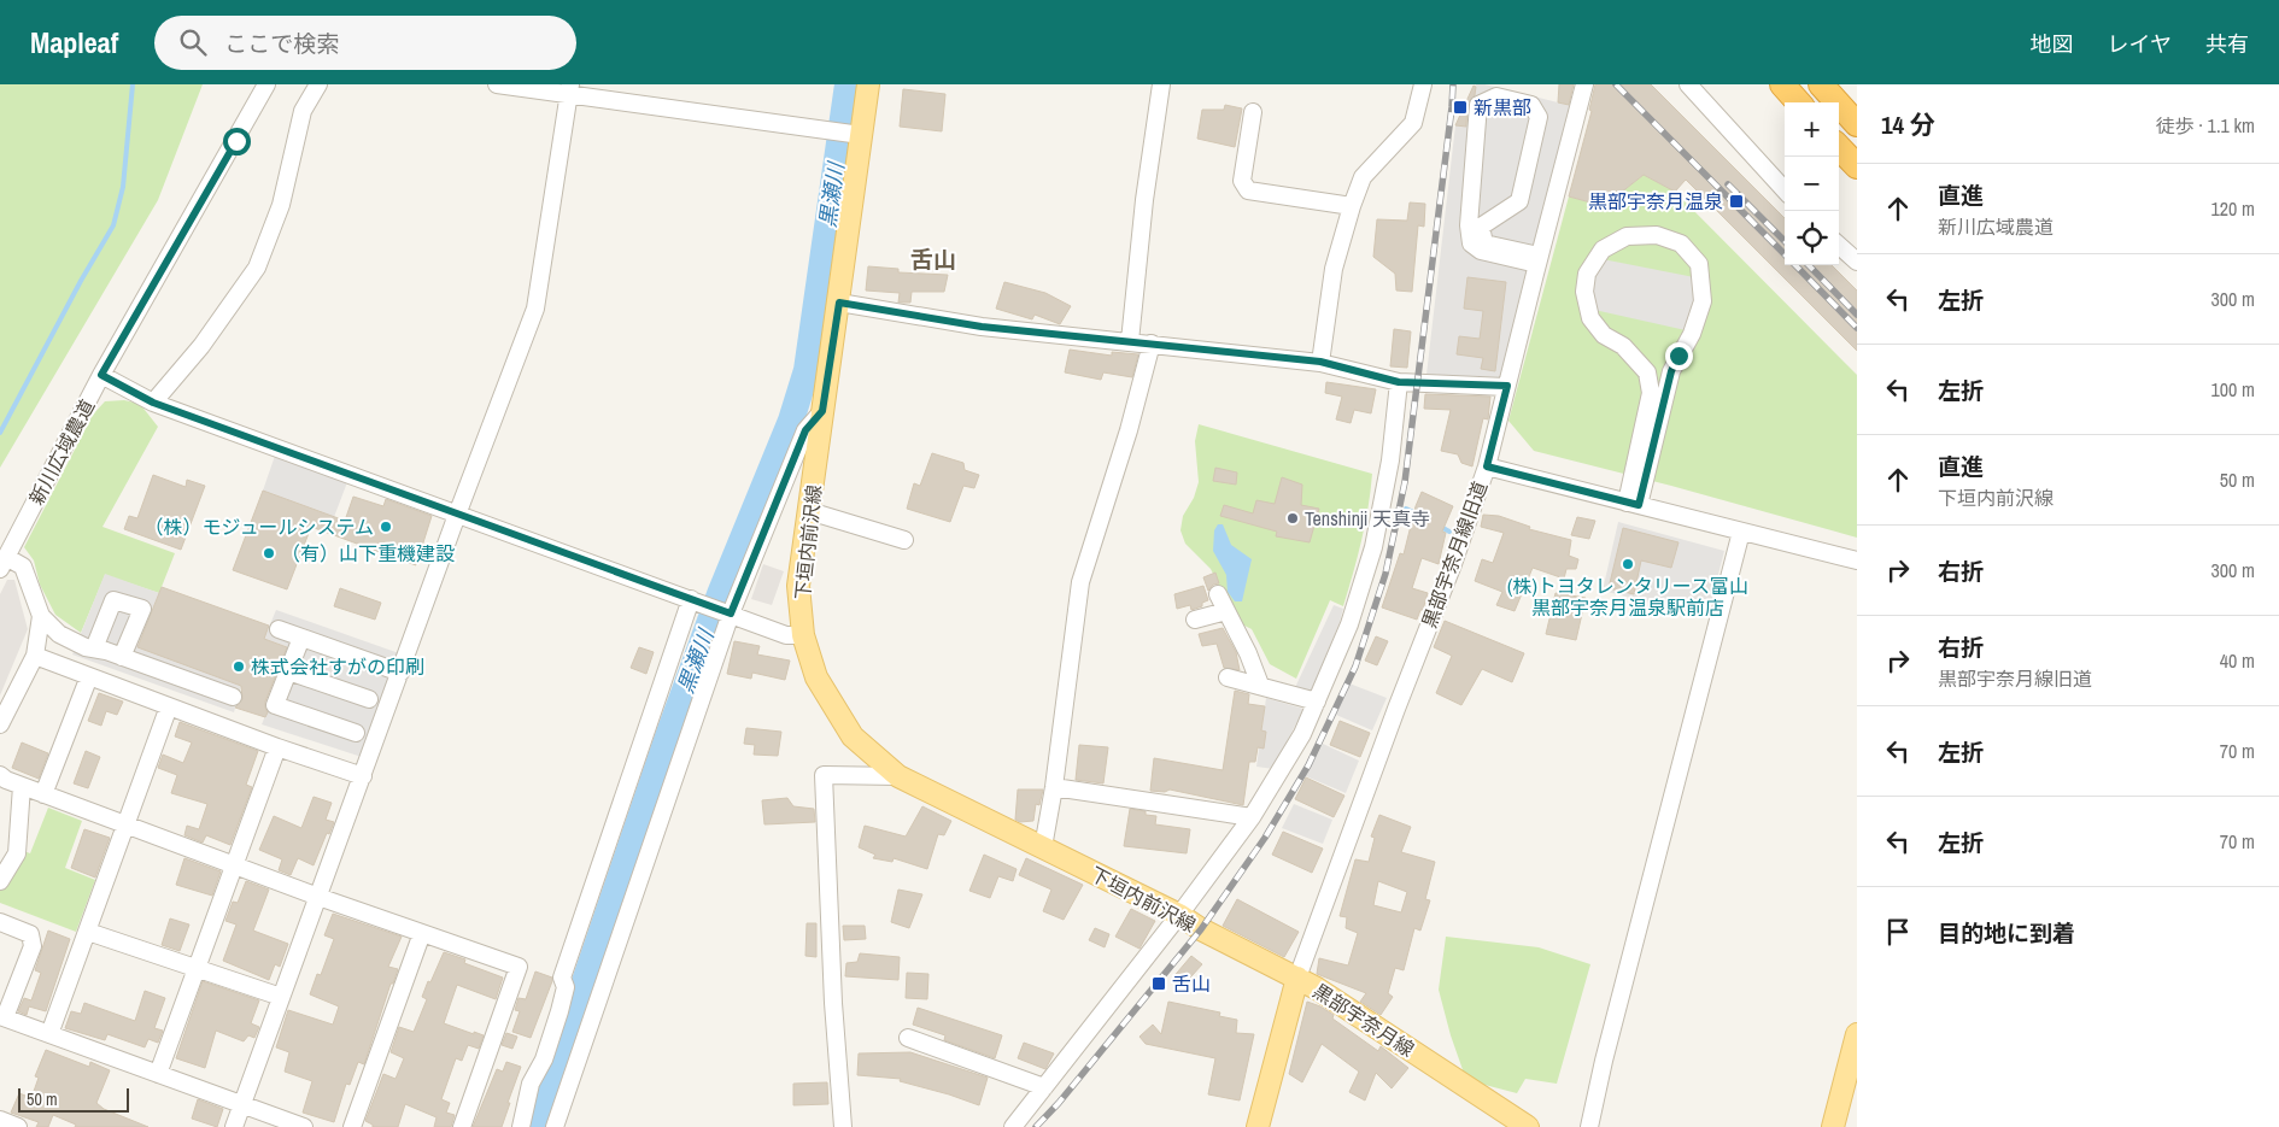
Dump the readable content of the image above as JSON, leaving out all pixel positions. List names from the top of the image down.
{
  "streets": {
    "main road": ["下垣内前沢線", "黒部宇奈月線"],
    "street": ["新川広域農道", "黒部宇奈月線旧道"]
  },
  "crossings": [
    ["下垣内前沢線", "黒部宇奈月線旧道"],
    ["下垣内前沢線", "黒部宇奈月線"],
    ["黒部宇奈月線旧道", "黒部宇奈月線"]
  ],
  "districts": ["舌山"],
  "water": ["黒瀬川"],
  "places": {
    "transit": ["新黒部", "黒部宇奈月温泉", "舌山"],
    "other": [
      "Tenshinji 天真寺",
      "（株）モジュールシステム",
      "（有）山下重機建設",
      "(株)トヨタレンタリース富山 黒部宇奈月温泉駅前店",
      "株式会社すがの印刷"
    ]
  },
  "scale_bar": "50 m",
  "page": {
    "header": "Mapleaf",
    "search": "ここで検索",
    "nav": ["地図", "レイヤ", "共有"],
    "heading": ["14 分", "徒歩 · 1.1 km"],
    "map_buttons": ["+", "−"],
    "list": [
      ["直進", "新川広域農道", "120 m"],
      ["左折", "300 m"],
      ["左折", "100 m"],
      ["直進", "下垣内前沢線", "50 m"],
      ["右折", "300 m"],
      ["右折", "黒部宇奈月線旧道", "40 m"],
      ["左折", "70 m"],
      ["左折", "70 m"],
      "目的地に到着"
    ],
    "scale": "50 m"
  }
}
